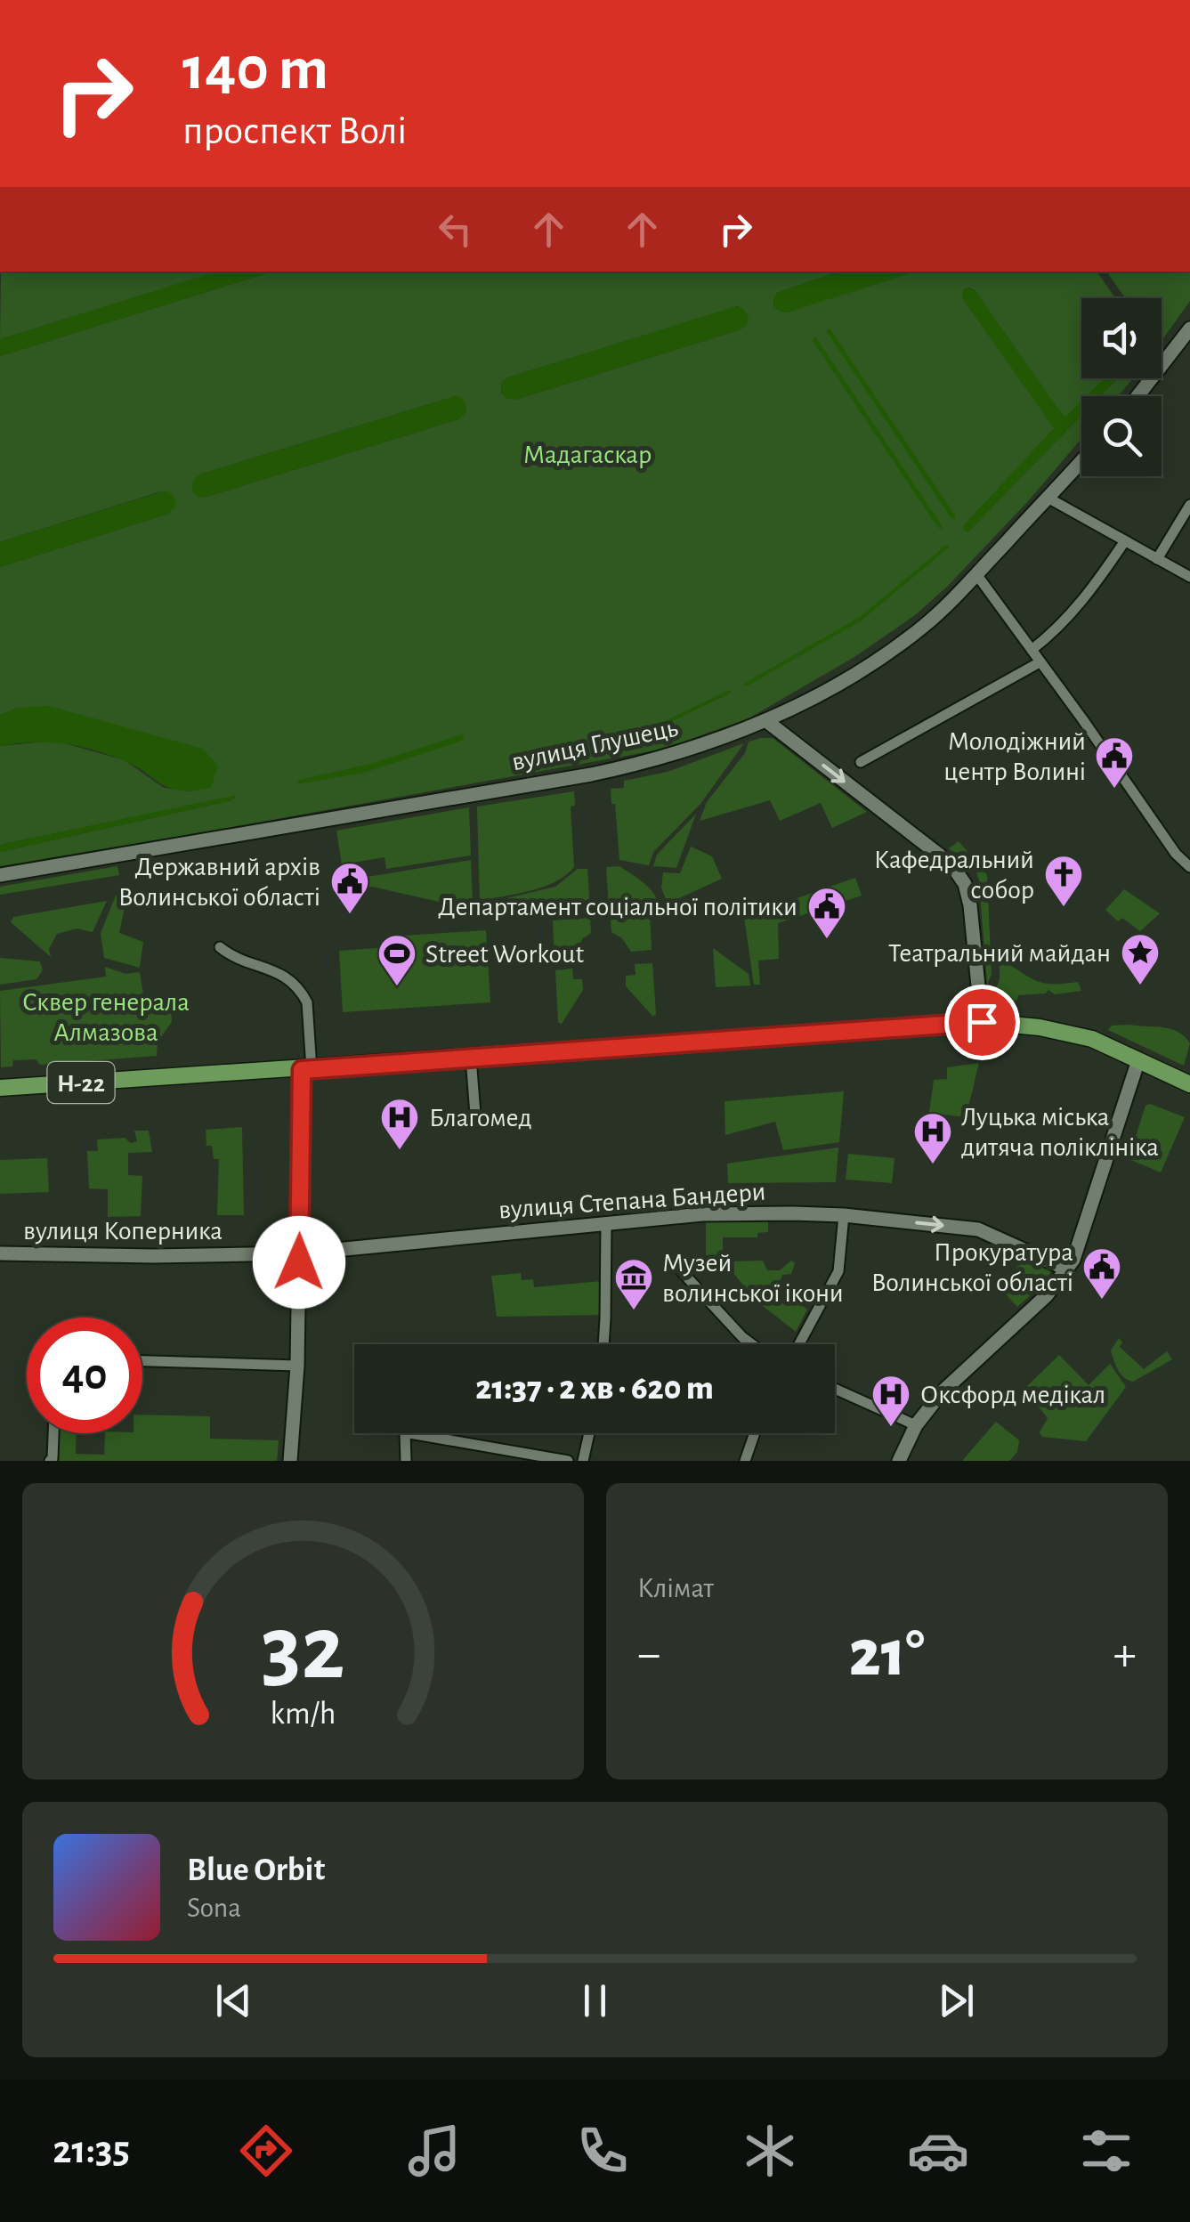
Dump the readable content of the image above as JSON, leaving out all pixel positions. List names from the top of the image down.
{
  "streets": {
    "main road": ["Н-22"],
    "street": ["вулиця Глушець", "вулиця Степана Бандери", "вулиця Коперника"]
  },
  "crossings": [
    ["вулиця Степана Бандери", "вулиця Коперника"]
  ],
  "parks": ["Мадагаскар", "Сквер генерала Алмазова"],
  "places": {
    "public building": [
      "Молодіжний центр Волині",
      "Державний архів Волинської області",
      "Департамент соціальної політики",
      "Прокуратура Волинської області"
    ],
    "church": ["Кафедральний собор"],
    "place": ["Театральний майдан"],
    "sports": ["Street Workout"],
    "hospital": ["Благомед", "Луцька міська дитяча поліклініка", "Оксфорд медікал"],
    "museum": ["Музей волинської ікони"]
  },
  "page": {
    "turn": ["140 m", "проспект Волі"],
    "limit": "40",
    "trip": "21:37 · 2 хв · 620 m",
    "tile": "Клімат",
    "heat": ["−", "21°", "+"],
    "song": ["Blue Orbit", "Sona"],
    "tabs": "21:35",
    "gauge": ["32", "km/h"]
  }
}
